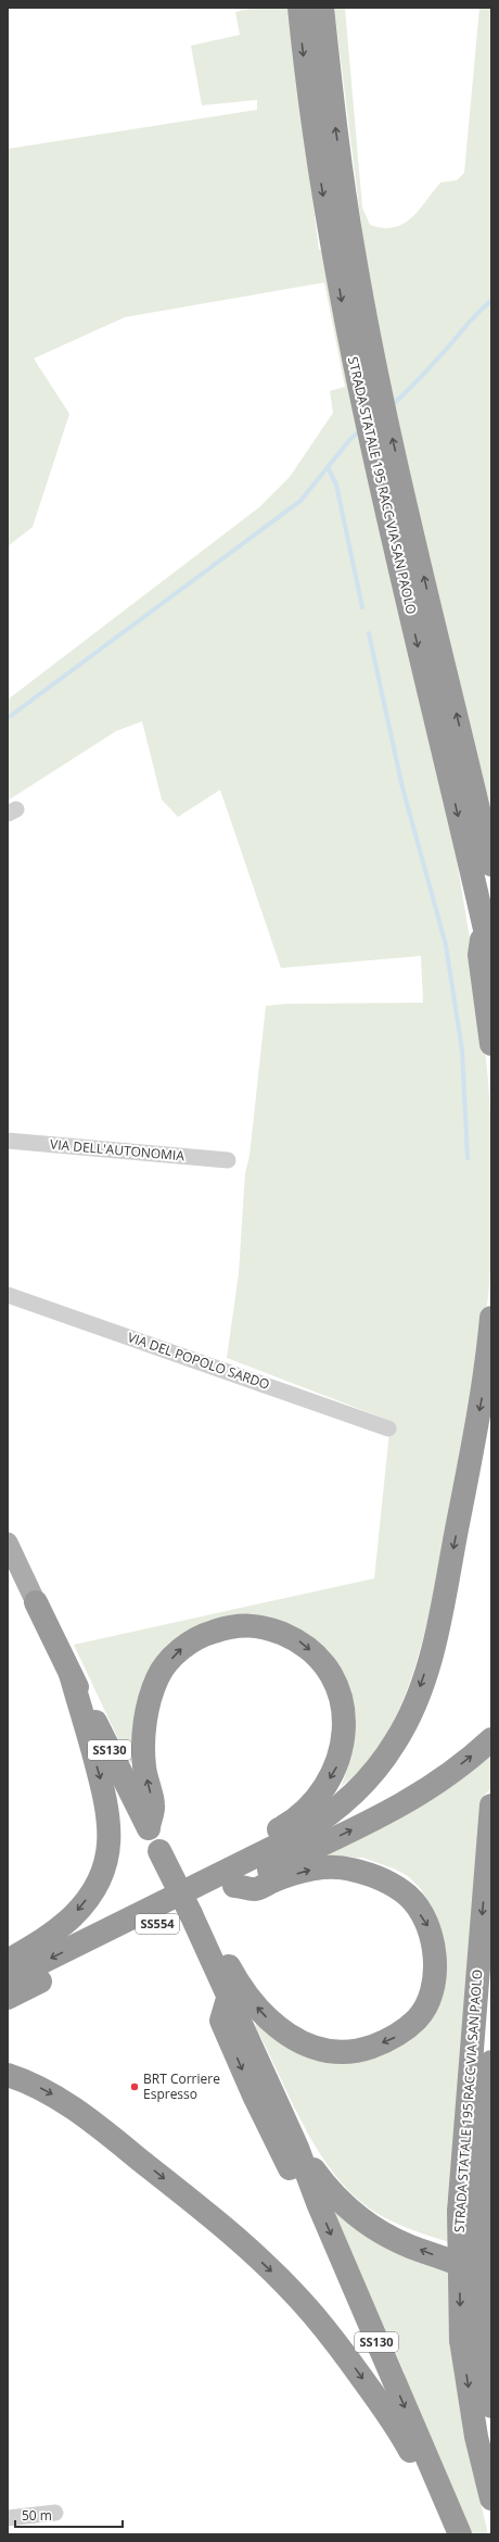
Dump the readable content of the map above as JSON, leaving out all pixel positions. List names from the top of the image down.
{
  "streets": {
    "highway": ["STRADA STATALE 195 RACC VIA SAN PAOLO", "SS130", "SS554"],
    "street": ["VIA DELL'AUTONOMIA", "VIA DEL POPOLO SARDO"]
  },
  "places": ["BRT Corriere Espresso"],
  "scale_bar": "50 m"
}
